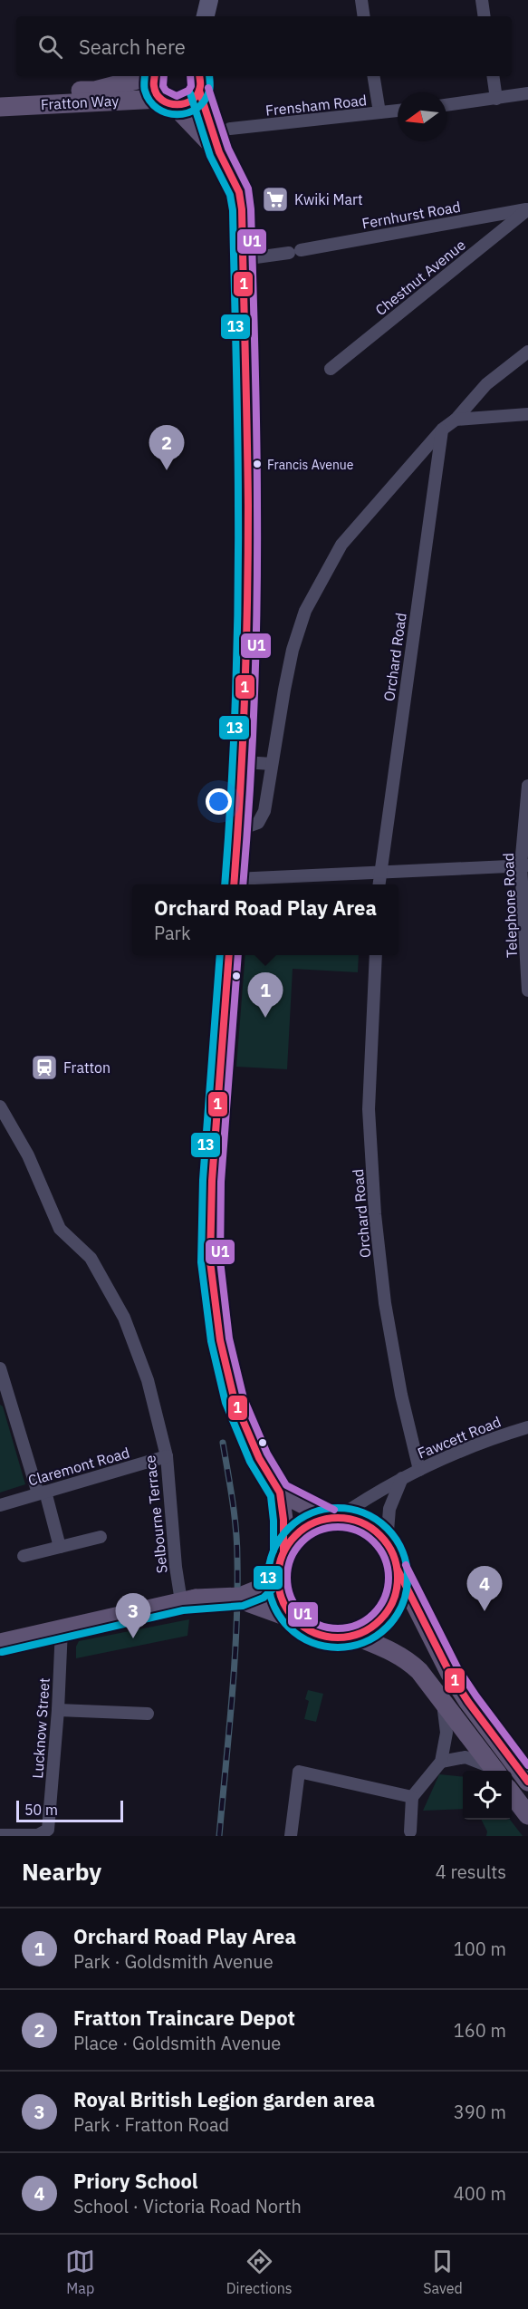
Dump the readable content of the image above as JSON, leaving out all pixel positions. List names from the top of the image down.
{
  "streets": {
    "main road": ["Fratton Way"],
    "street": [
      "Frensham Road",
      "Fernhurst Road",
      "Chestnut Avenue",
      "Orchard Road",
      "Telephone Road",
      "Fawcett Road",
      "Claremont Road",
      "Selbourne Terrace",
      "Lucknow Street"
    ]
  },
  "crossings": [
    ["Fernhurst Road", "Chestnut Avenue"],
    ["Orchard Road", "Fawcett Road"],
    ["Claremont Road", "Selbourne Terrace"]
  ],
  "places": {
    "supermarket": ["Kwiki Mart"],
    "other": ["Francis Avenue"],
    "station": ["Fratton"]
  },
  "lines": ["transit line 1", "transit line 13", "transit line U1"],
  "scale_bar": "50 m",
  "north": "left",
  "page": {
    "search": "Search here",
    "pins": [
      "2",
      "1",
      "4",
      "3"
    ],
    "popup": ["Orchard Road Play Area", "Park"],
    "scale": "50 m",
    "heading": ["Nearby", "4 results"],
    "list": [
      {
        "mark": "1",
        "name": "Orchard Road Play Area",
        "note": "Park · Goldsmith Avenue",
        "value": "100 m"
      },
      {
        "mark": "2",
        "name": "Fratton Traincare Depot",
        "note": "Place · Goldsmith Avenue",
        "value": "160 m"
      },
      {
        "mark": "3",
        "name": "Royal British Legion garden area",
        "note": "Park · Fratton Road",
        "value": "390 m"
      },
      {
        "mark": "4",
        "name": "Priory School",
        "note": "School · Victoria Road North",
        "value": "400 m"
      }
    ],
    "nav": ["Map", "Directions", "Saved"]
  }
}
